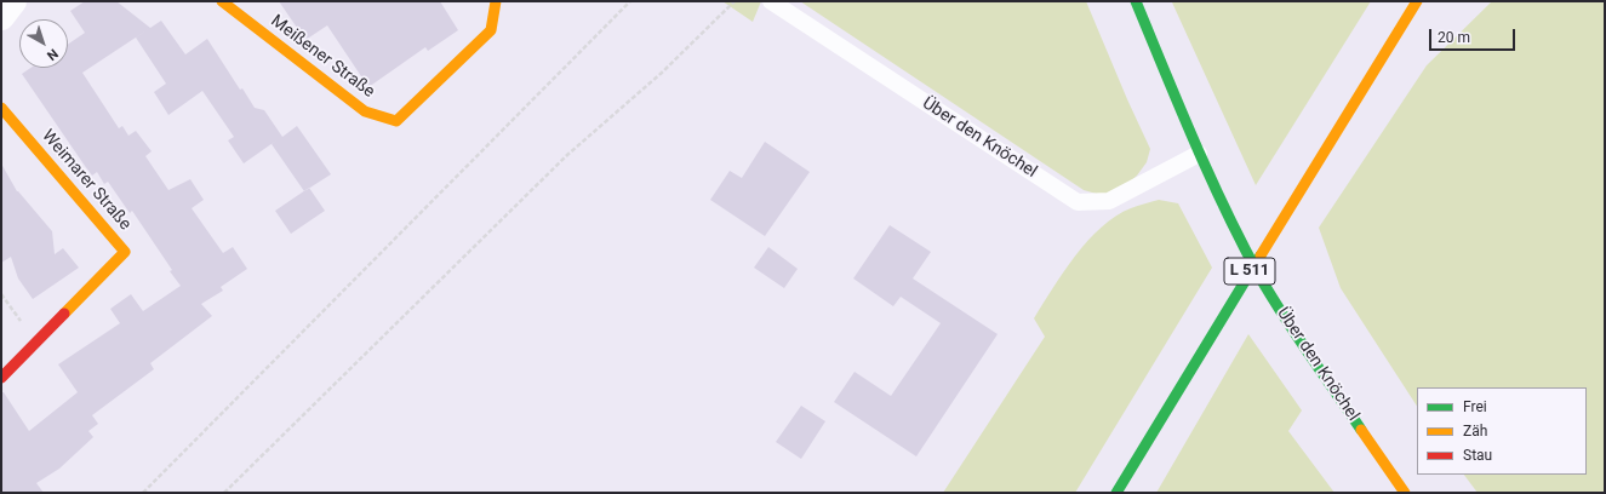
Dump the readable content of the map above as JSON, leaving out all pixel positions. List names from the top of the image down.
{
  "streets": {
    "main road": [
      "Meißener Straße",
      "Über den Knöchel",
      "Weimarer Straße",
      "L 511"
    ]
  },
  "legend": ["Frei", "Zäh", "Stau"],
  "scale_bar": "20 m",
  "north": "bottom right"
}
